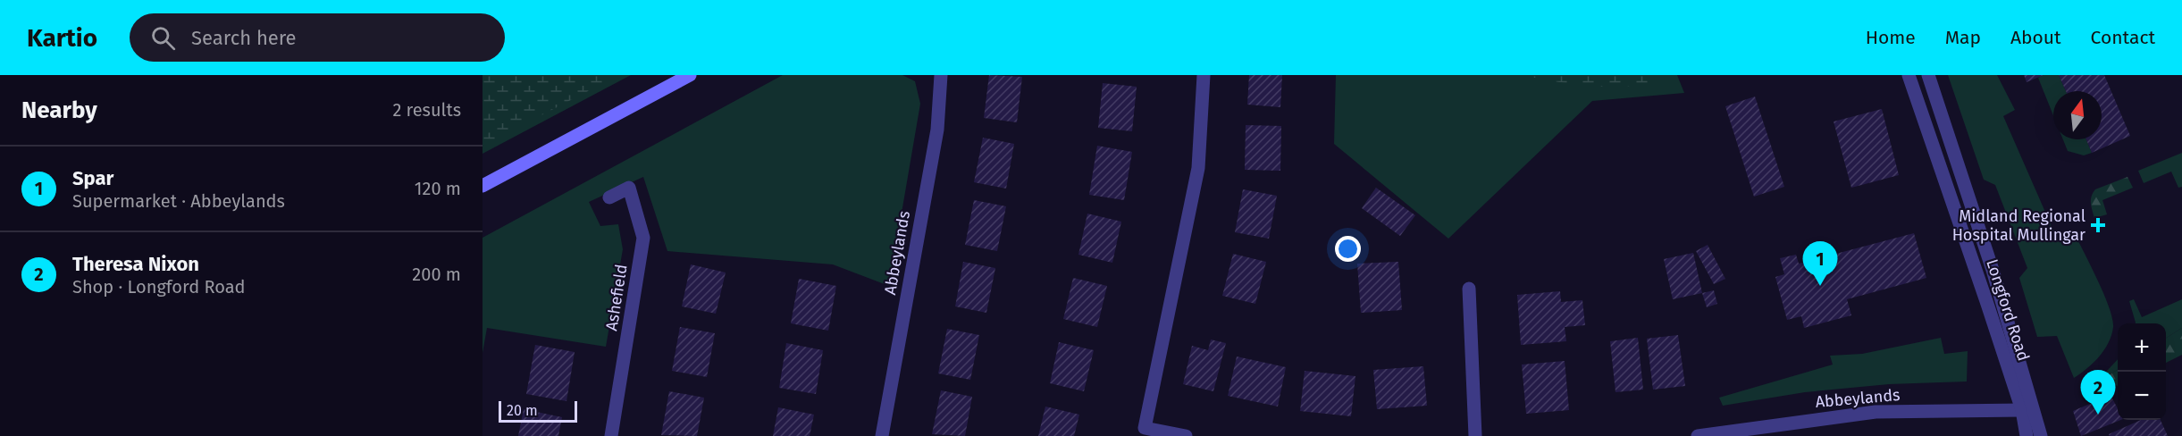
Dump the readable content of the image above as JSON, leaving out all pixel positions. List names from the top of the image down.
{
  "streets": {
    "street": ["Abbeylands", "Ashefield", "Longford Road"]
  },
  "crossings": [
    ["Abbeylands", "Longford Road"]
  ],
  "places": {
    "health": ["Midland Regional Hospital Mullingar"]
  },
  "scale_bar": "20 m",
  "north": "top",
  "page": {
    "header": "Kartio",
    "search": "Search here",
    "nav": [
      "Home",
      "Map",
      "About",
      "Contact"
    ],
    "heading": ["Nearby", "2 results"],
    "list": [
      {
        "mark": "1",
        "name": "Spar",
        "note": "Supermarket · Abbeylands",
        "value": "120 m"
      },
      {
        "mark": "2",
        "name": "Theresa Nixon",
        "note": "Shop · Longford Road",
        "value": "200 m"
      }
    ],
    "pins": ["1", "2"],
    "map_buttons": ["+", "−"],
    "scale": "20 m"
  }
}
